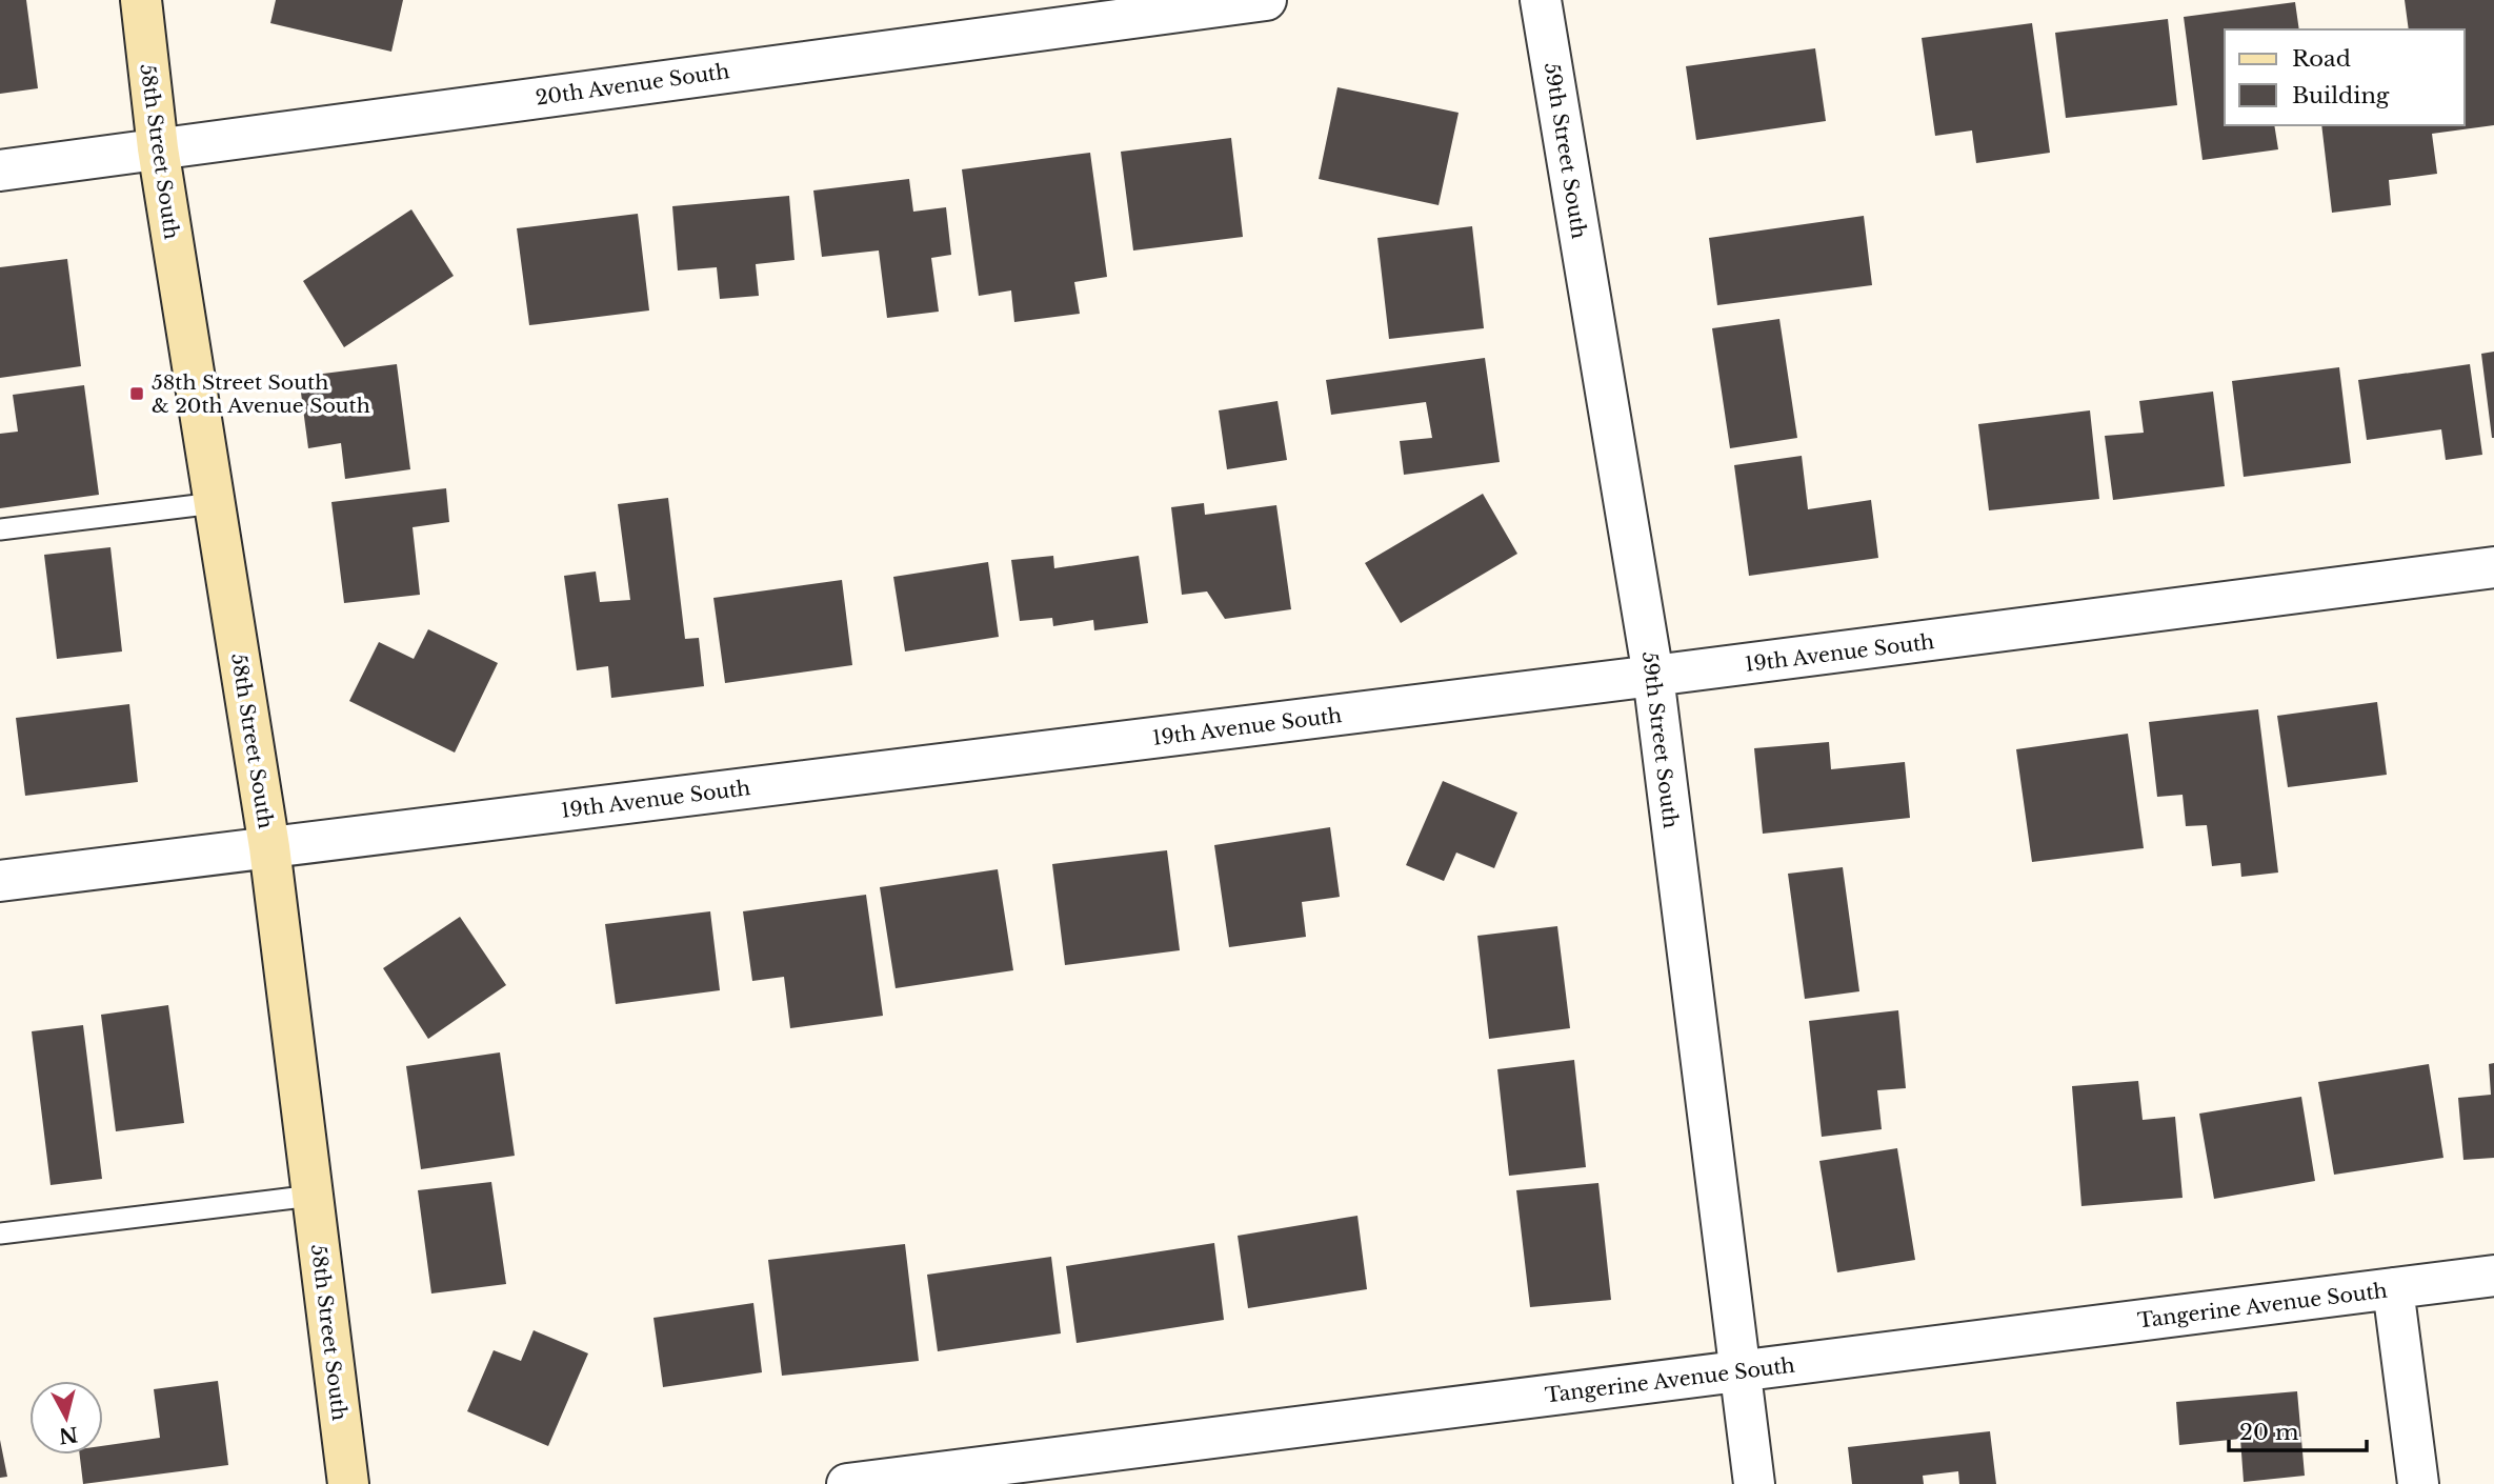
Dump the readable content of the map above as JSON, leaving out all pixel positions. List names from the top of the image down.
{
  "streets": {
    "street": [
      "20th Avenue South",
      "59th Street South",
      "58th Street South",
      "19th Avenue South",
      "Tangerine Avenue South"
    ]
  },
  "crossings": [
    ["20th Avenue South", "58th Street South"],
    ["59th Street South", "19th Avenue South"],
    ["59th Street South", "Tangerine Avenue South"],
    ["58th Street South", "19th Avenue South"]
  ],
  "places": {
    "transit": ["58th Street South & 20th Avenue South"]
  },
  "legend": ["Road", "Building"],
  "scale_bar": "20 m",
  "north": "bottom"
}
